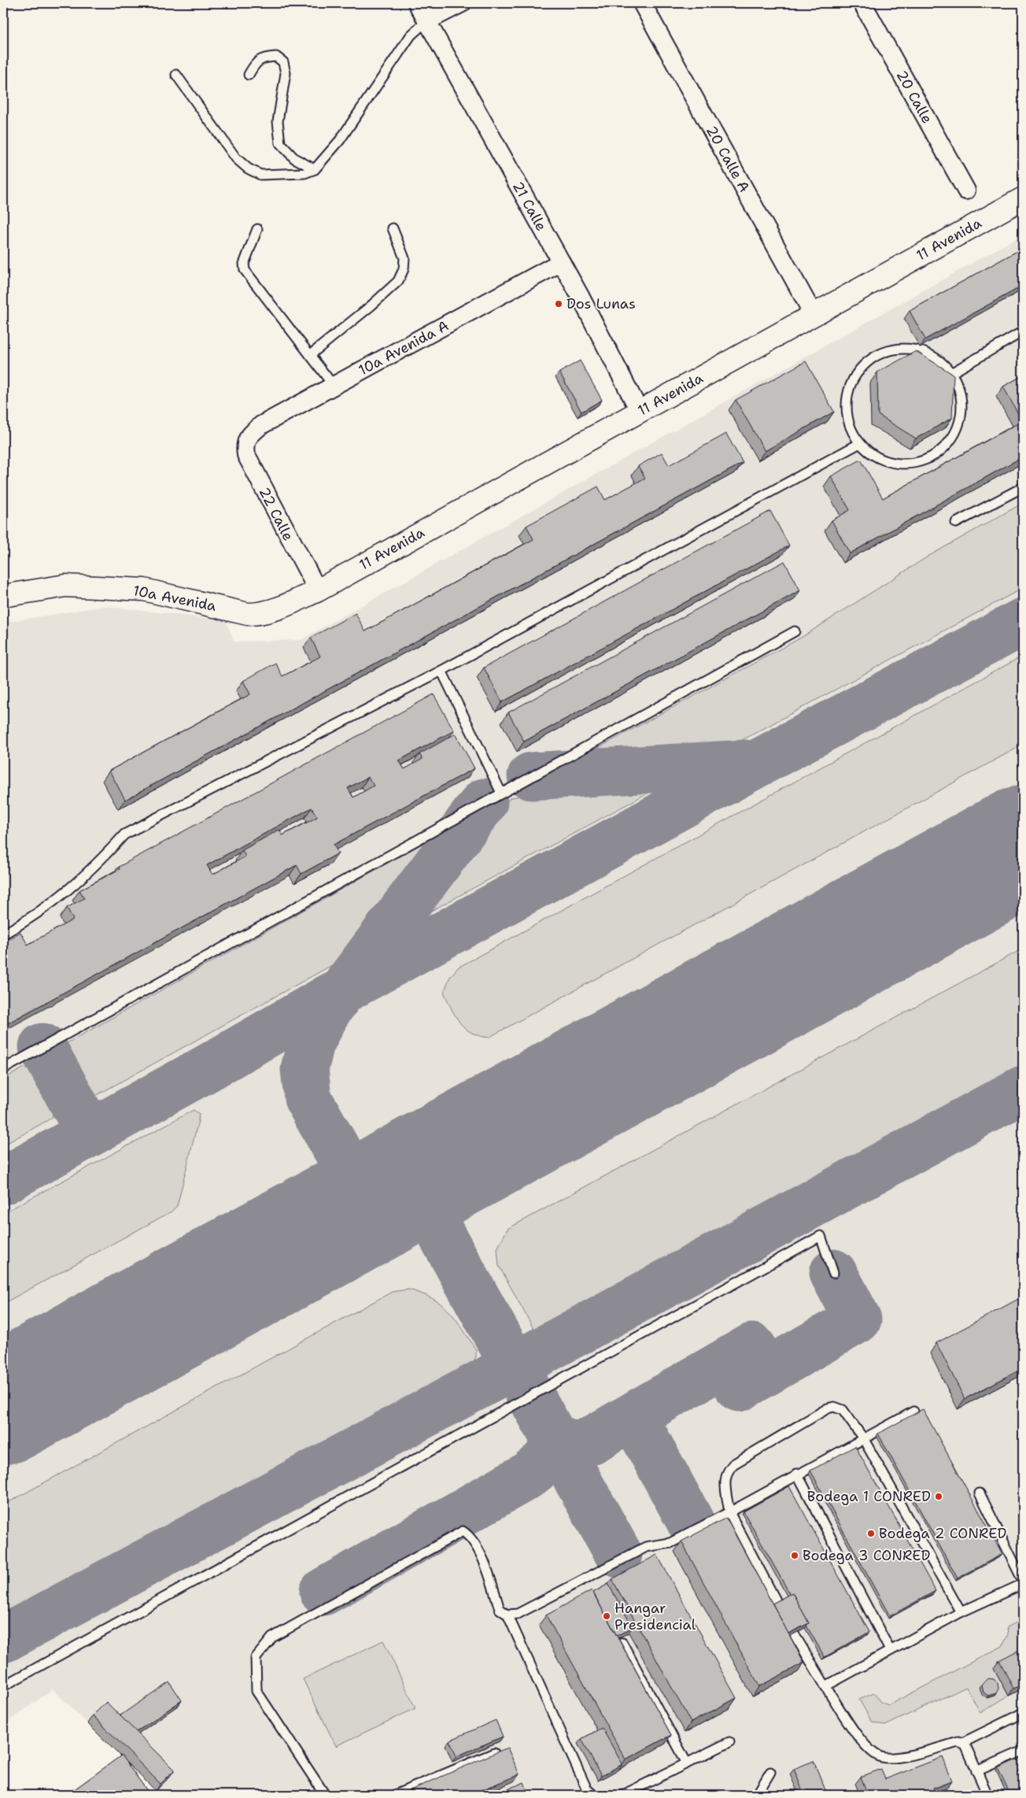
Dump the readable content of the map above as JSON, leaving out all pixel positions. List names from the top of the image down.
{
  "streets": {
    "main road": ["11 Avenida", "10a Avenida"],
    "street": [
      "20 Calle",
      "20 Calle A",
      "21 Calle",
      "10a Avenida A",
      "22 Calle"
    ]
  },
  "crossings": [
    ["20 Calle A", "11 Avenida"],
    ["21 Calle", "11 Avenida"],
    ["21 Calle", "10a Avenida A"],
    ["11 Avenida", "22 Calle"],
    ["11 Avenida", "10a Avenida"],
    ["10a Avenida A", "22 Calle"],
    ["22 Calle", "10a Avenida"]
  ],
  "places": [
    "Dos Lunas",
    "Bodega 1 CONRED",
    "Bodega 2 CONRED",
    "Bodega 3 CONRED",
    "Hangar Presidencial"
  ]
}
